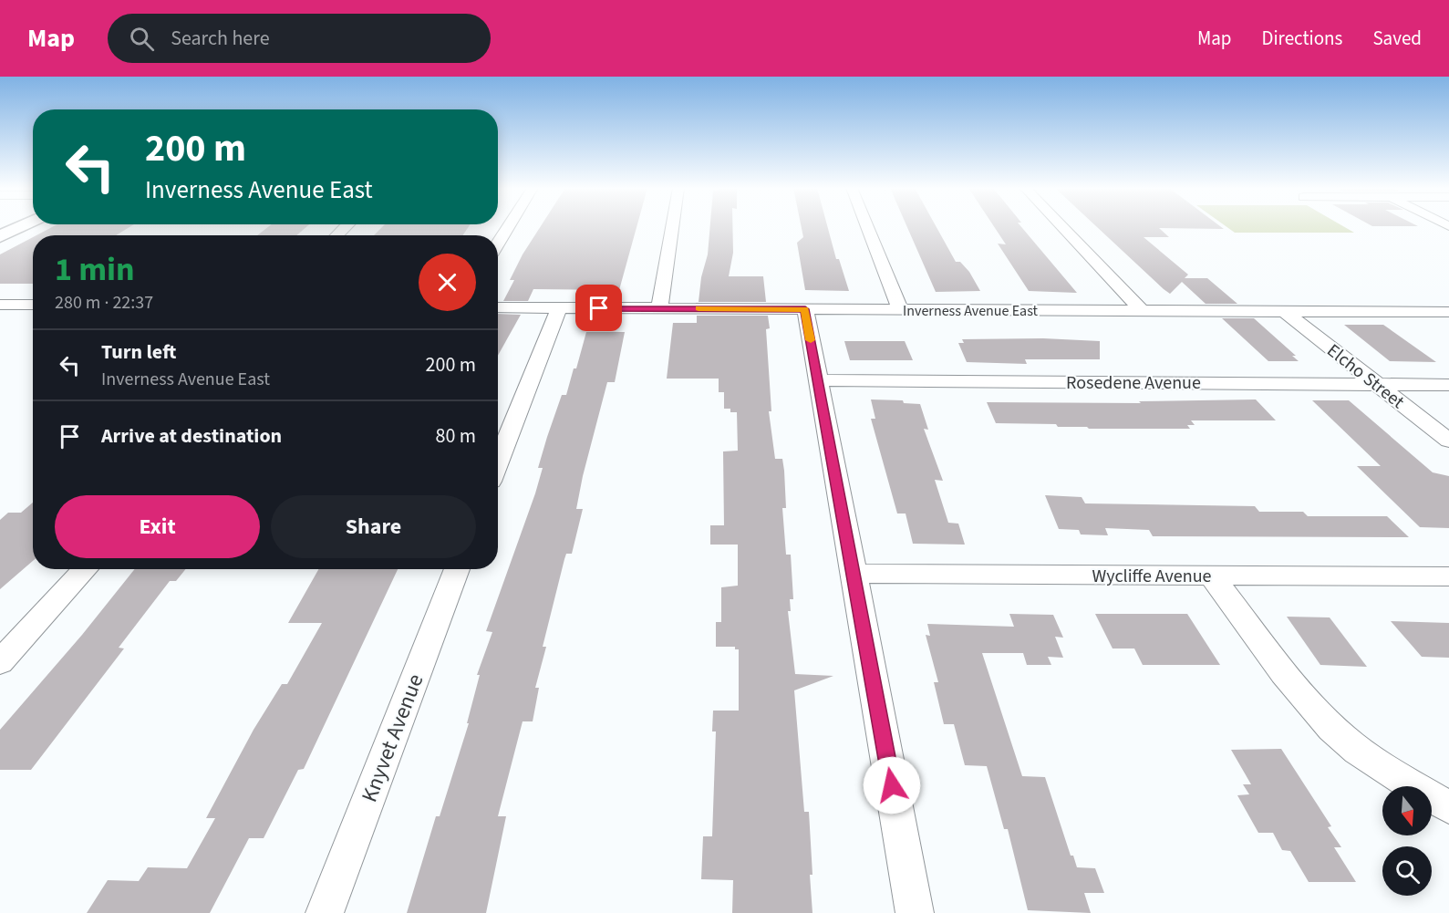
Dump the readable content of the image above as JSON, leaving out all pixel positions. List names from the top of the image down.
{
  "streets": {
    "street": [
      "Inverness Avenue East",
      "Elcho Street",
      "Rosedene Avenue",
      "Wycliffe Avenue",
      "Knyvet Avenue"
    ]
  },
  "crossings": [
    ["Inverness Avenue East", "Elcho Street"],
    ["Elcho Street", "Rosedene Avenue"]
  ],
  "north": "bottom",
  "page": {
    "header": "Map",
    "search": "Search here",
    "nav": ["Map", "Directions", "Saved"],
    "turn": ["200 m", "Inverness Avenue East"],
    "heading": ["1 min", "280 m · 22:37"],
    "list": [
      {
        "name": "Turn left",
        "note": "Inverness Avenue East",
        "value": "200 m"
      },
      {
        "name": "Arrive at destination",
        "value": "80 m"
      }
    ],
    "buttons": ["Exit", "Share"]
  }
}
